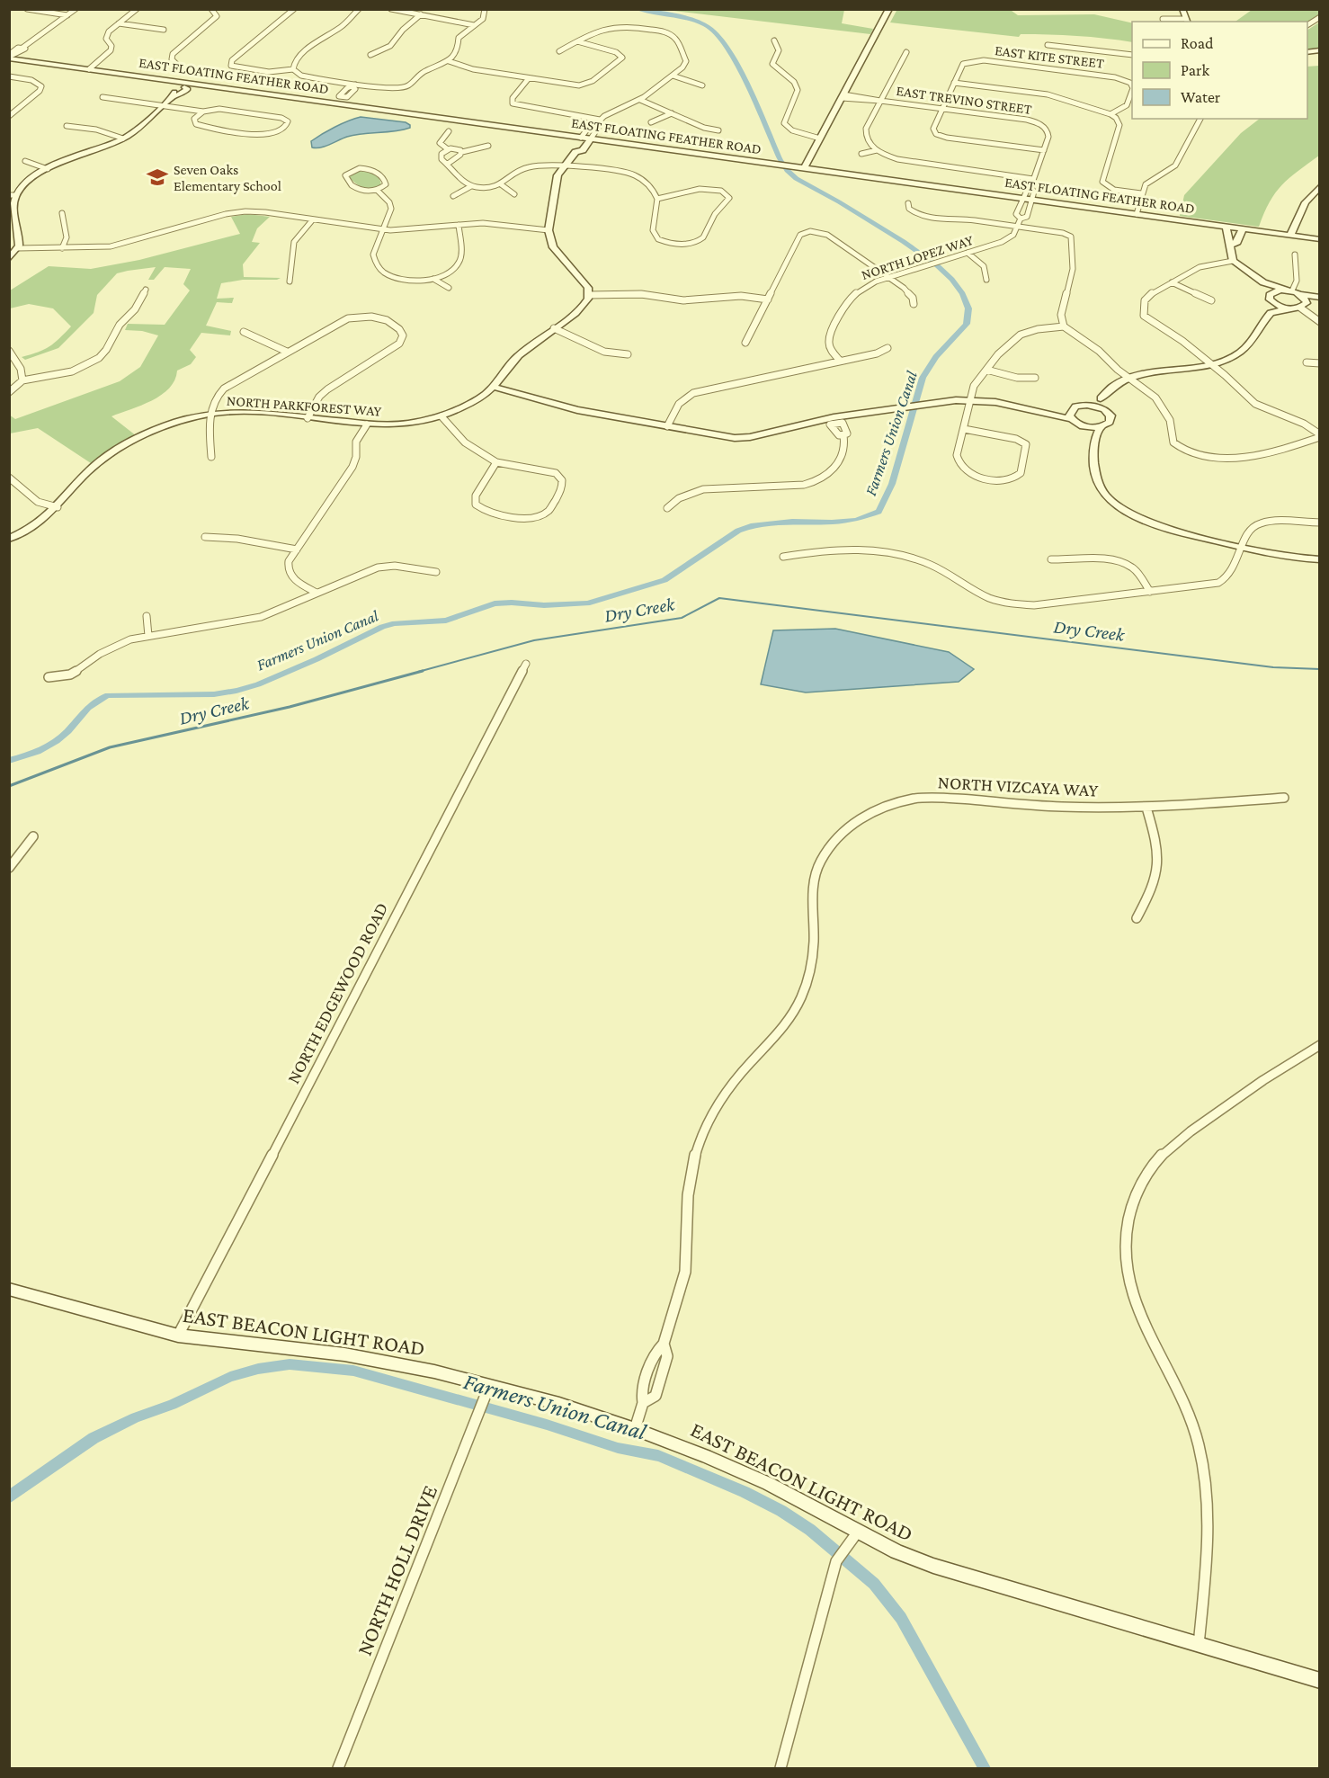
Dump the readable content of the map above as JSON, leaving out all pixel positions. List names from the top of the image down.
{
  "streets": {
    "street": [
      "EAST KITE STREET",
      "EAST FLOATING FEATHER ROAD",
      "EAST TREVINO STREET",
      "NORTH LOPEZ WAY",
      "NORTH PARKFOREST WAY",
      "NORTH VIZCAYA WAY",
      "NORTH EDGEWOOD ROAD",
      "EAST BEACON LIGHT ROAD",
      "NORTH HOLL DRIVE"
    ]
  },
  "crossings": [
    ["EAST FLOATING FEATHER ROAD", "NORTH LOPEZ WAY"],
    ["NORTH VIZCAYA WAY", "EAST BEACON LIGHT ROAD"],
    ["NORTH EDGEWOOD ROAD", "EAST BEACON LIGHT ROAD"],
    ["EAST BEACON LIGHT ROAD", "NORTH HOLL DRIVE"]
  ],
  "water": ["Farmers Union Canal", "Dry Creek"],
  "places": {
    "school or university": ["Seven Oaks Elementary School"]
  },
  "legend": ["Road", "Park", "Water"]
}
